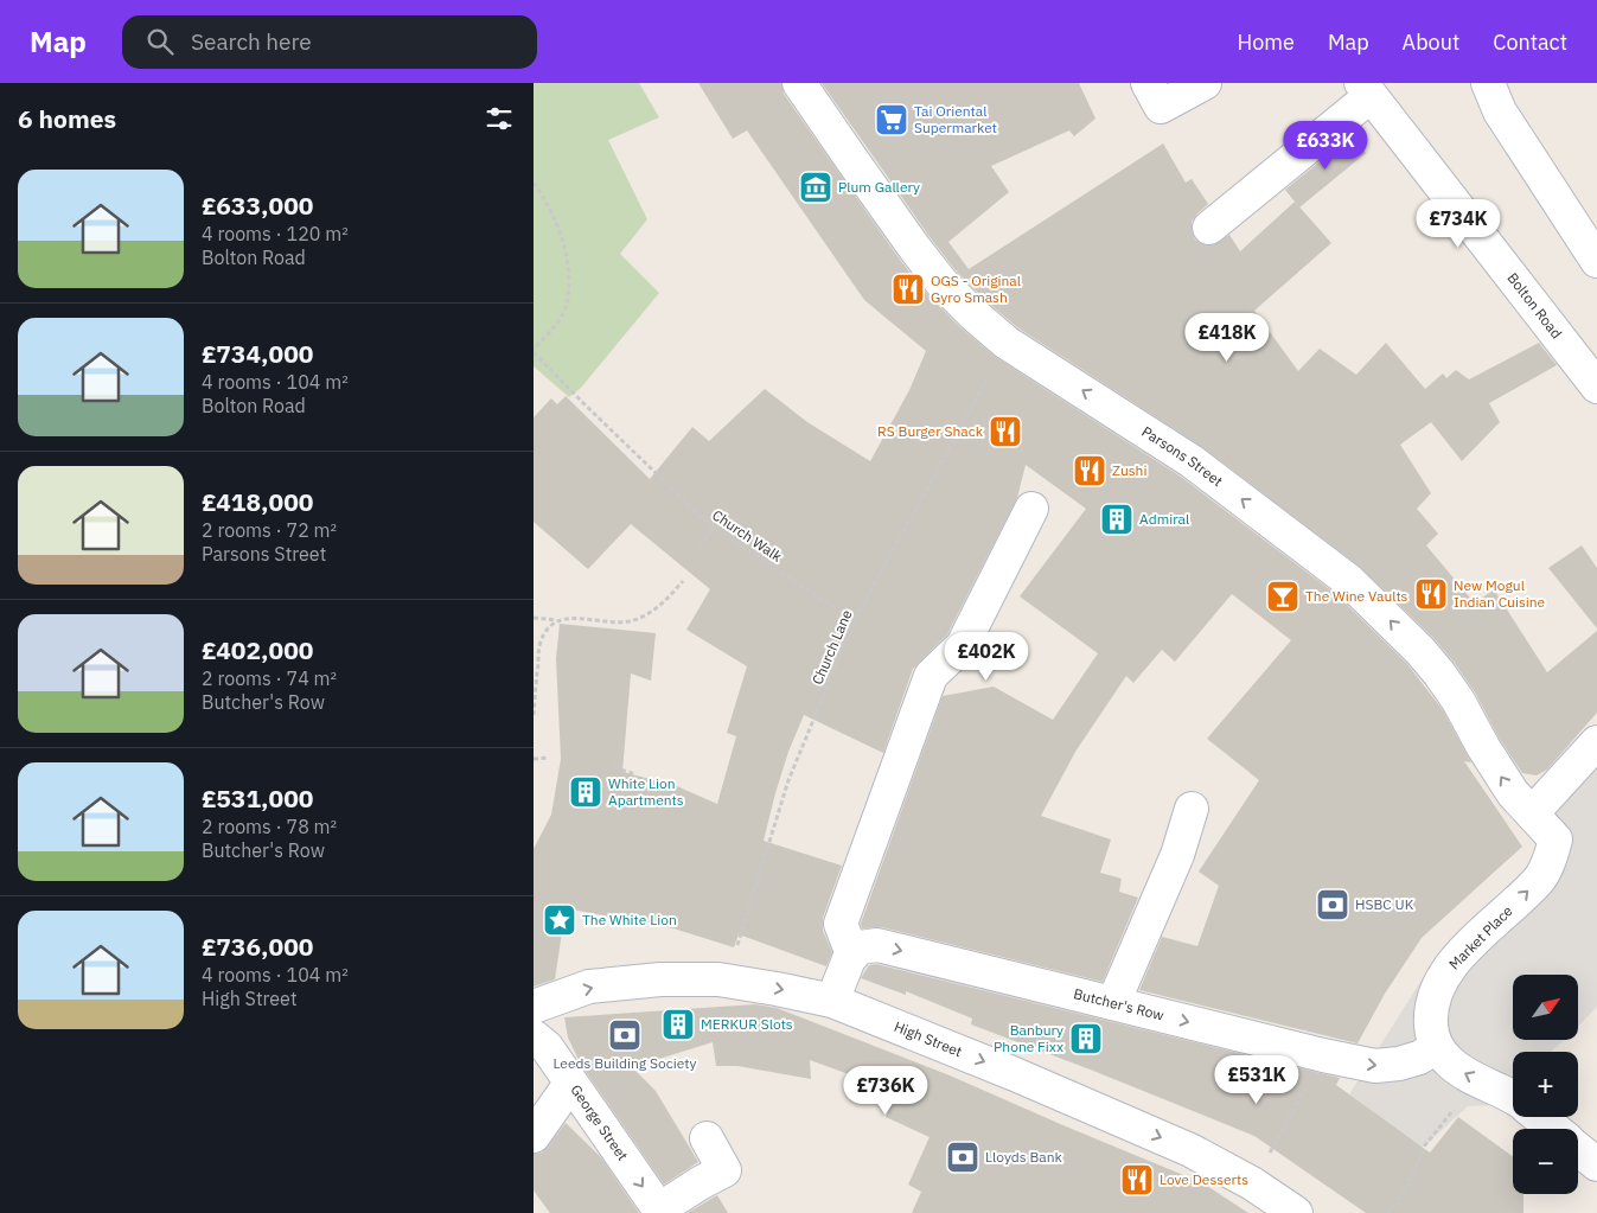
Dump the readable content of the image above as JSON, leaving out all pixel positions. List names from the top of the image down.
{
  "streets": {
    "street": [
      "Bolton Road",
      "Parsons Street",
      "Market Place",
      "Butcher's Row",
      "High Street",
      "George Street"
    ],
    "path": ["Church Walk", "Church Lane"]
  },
  "crossings": [
    ["Parsons Street", "Church Lane"],
    ["Parsons Street", "Market Place"],
    ["Church Walk", "Church Lane"],
    ["Church Lane", "High Street"],
    ["Market Place", "Butcher's Row"]
  ],
  "one_way": [
    "Parsons Street",
    "Market Place",
    "Butcher's Row",
    "High Street",
    "George Street"
  ],
  "places": {
    "supermarket": ["Tai Oriental Supermarket"],
    "museum": ["Plum Gallery"],
    "restaurant": [
      "OGS - Original Gyro Smash",
      "RS Burger Shack",
      "Zushi",
      "New Mogul Indian Cuisine",
      "Love Desserts"
    ],
    "building": [
      "Admiral",
      "White Lion Apartments",
      "MERKUR Slots",
      "Banbury Phone Fixx"
    ],
    "bar": ["The Wine Vaults"],
    "bank": ["HSBC UK", "Leeds Building Society", "Lloyds Bank"],
    "place": ["The White Lion"]
  },
  "north": "top right",
  "page": {
    "header": "Map",
    "search": "Search here",
    "nav": [
      "Home",
      "Map",
      "About",
      "Contact"
    ],
    "heading": "6 homes",
    "price": [
      "£633K",
      "£734K",
      "£418K",
      "£402K",
      "£531K",
      "£736K"
    ],
    "list": [
      {
        "name": "£633,000",
        "note": "4 rooms · 120 m² · Bolton Road"
      },
      {
        "name": "£734,000",
        "note": "4 rooms · 104 m² · Bolton Road"
      },
      {
        "name": "£418,000",
        "note": "2 rooms · 72 m² · Parsons Street"
      },
      {
        "name": "£402,000",
        "note": "2 rooms · 74 m² · Butcher's Row"
      },
      {
        "name": "£531,000",
        "note": "2 rooms · 78 m² · Butcher's Row"
      },
      {
        "name": "£736,000",
        "note": "4 rooms · 104 m² · High Street"
      }
    ],
    "map_buttons": ["+", "−"]
  }
}
